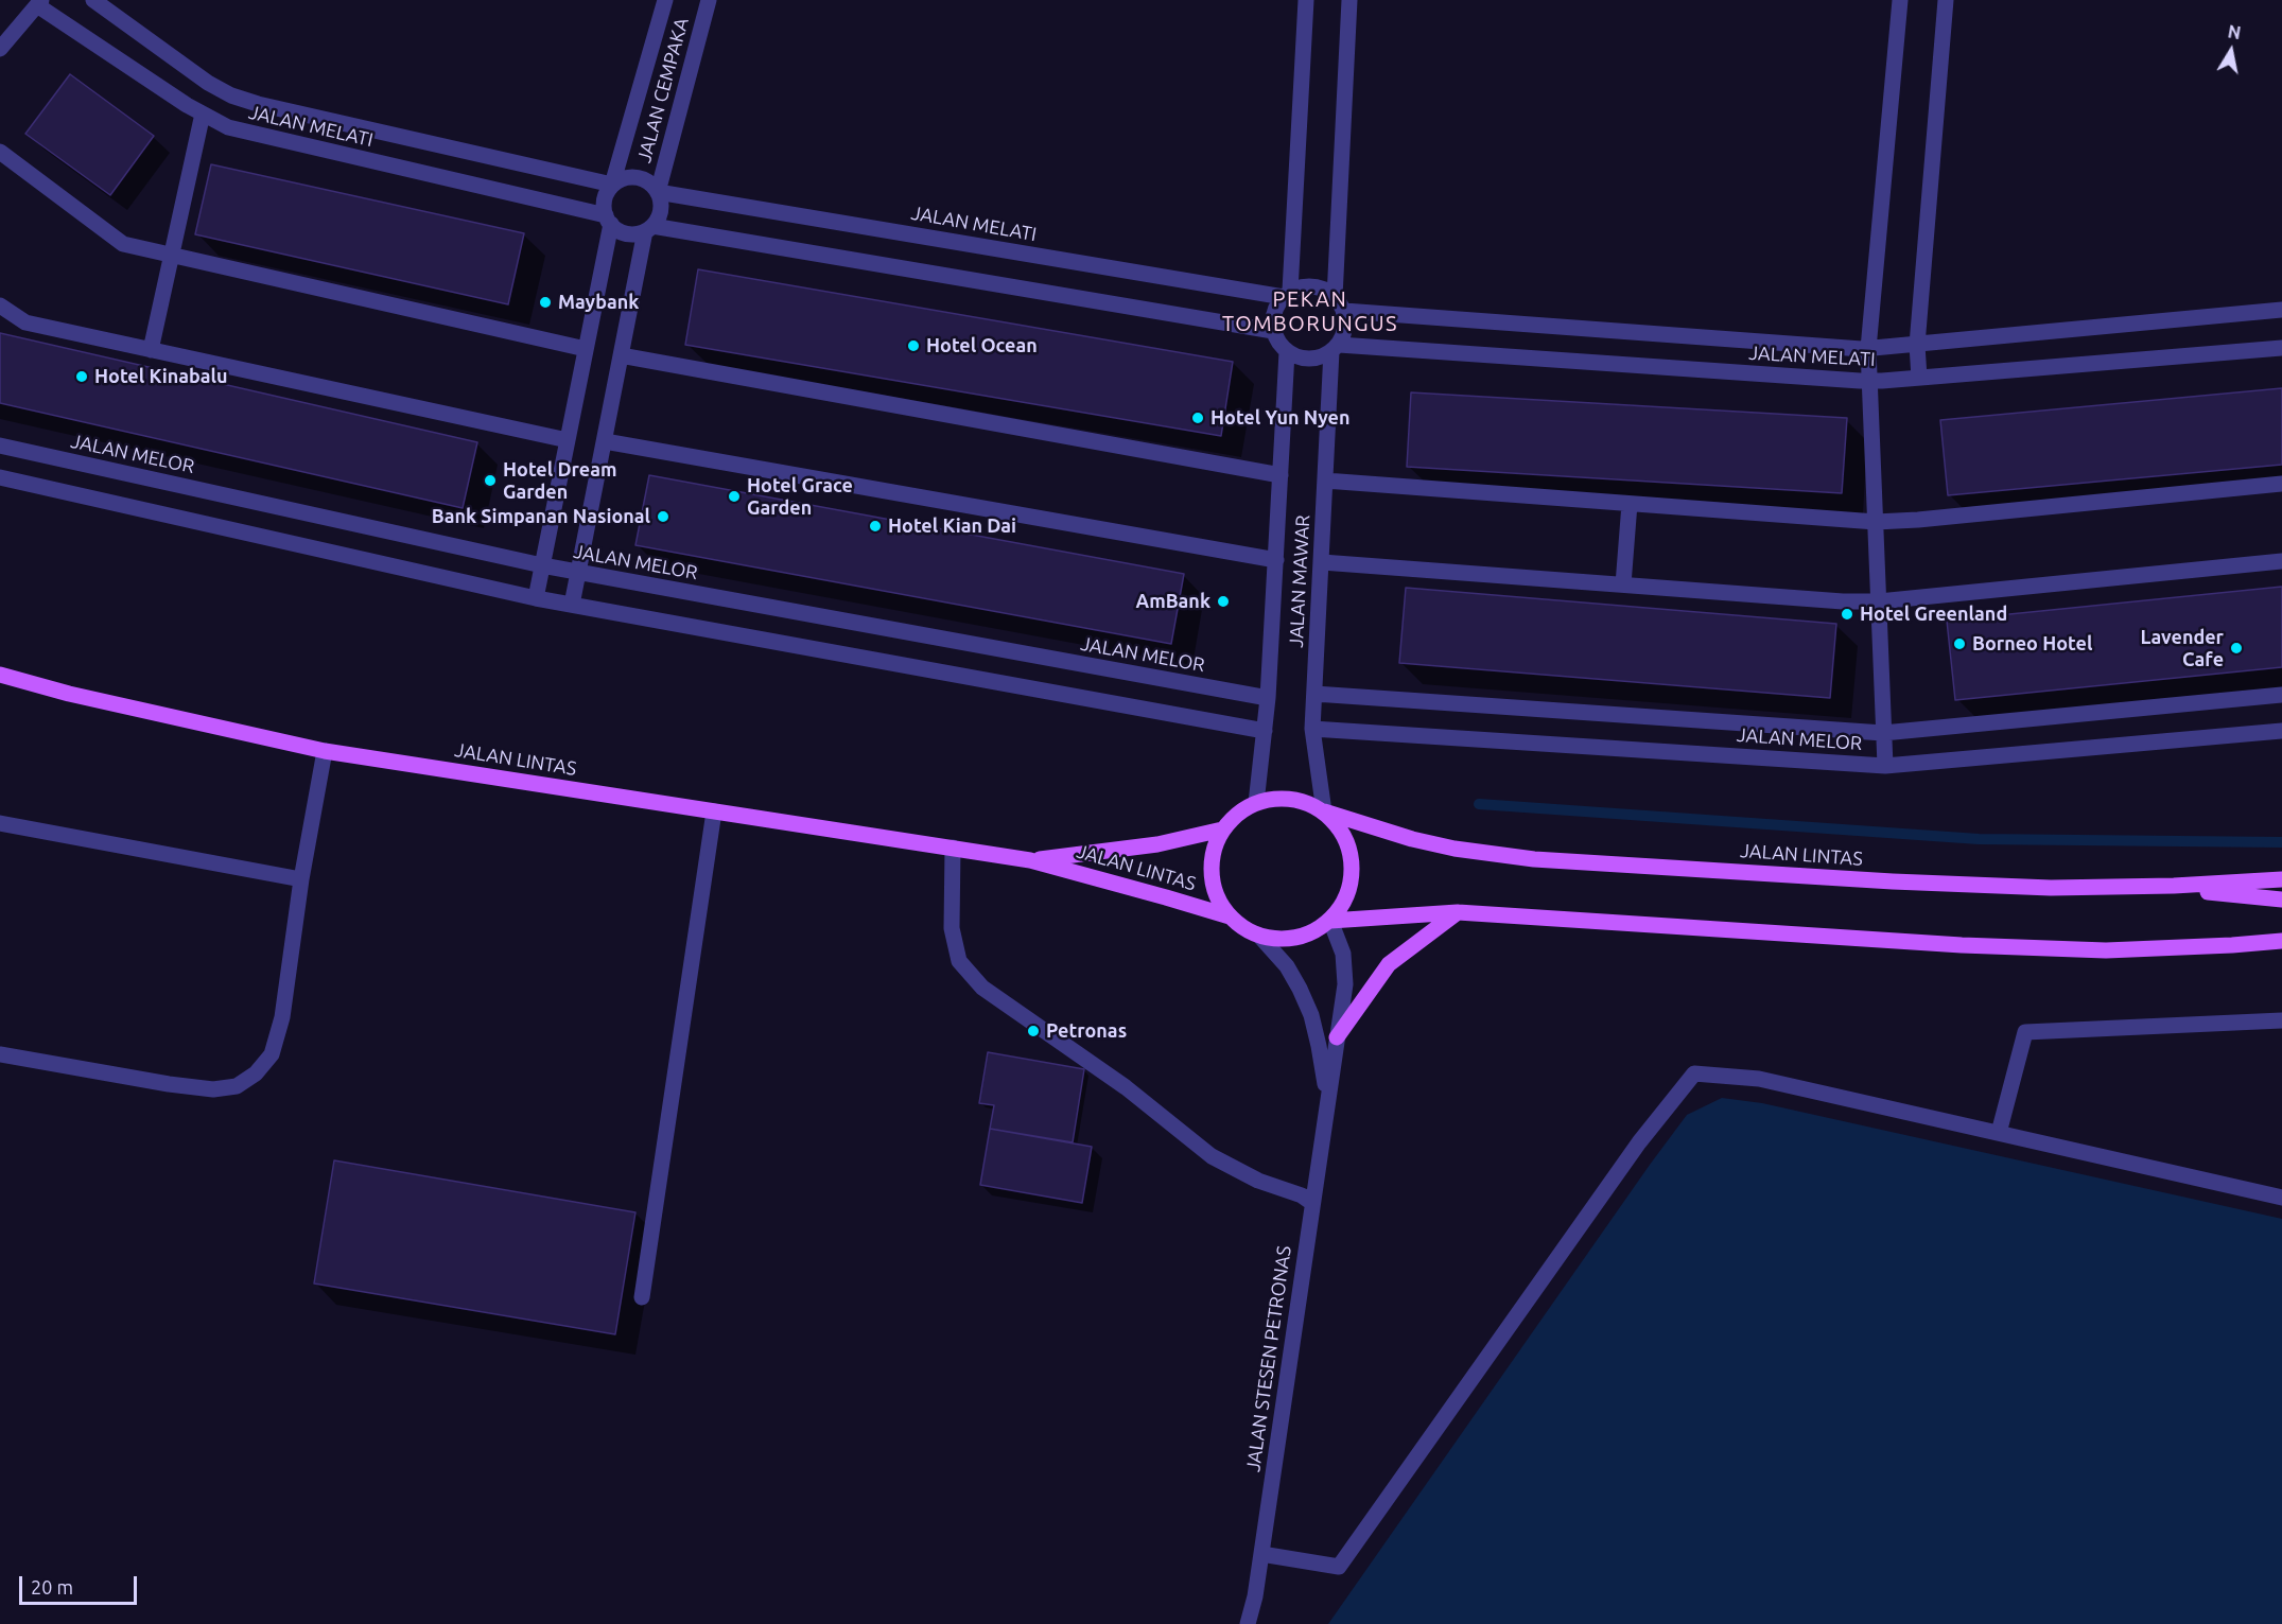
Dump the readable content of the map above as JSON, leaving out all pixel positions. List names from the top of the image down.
{
  "streets": {
    "main road": ["JALAN LINTAS"],
    "street": [
      "JALAN CEMPAKA",
      "JALAN MELATI",
      "JALAN MELOR",
      "JALAN MAWAR",
      "JALAN STESEN PETRONAS"
    ]
  },
  "crossings": [
    ["JALAN CEMPAKA", "JALAN MELATI"],
    ["JALAN MELATI", "JALAN MAWAR"],
    ["JALAN MELOR", "JALAN MAWAR"],
    ["JALAN MAWAR", "JALAN LINTAS"],
    ["JALAN MAWAR", "JALAN STESEN PETRONAS"],
    ["JALAN LINTAS", "JALAN STESEN PETRONAS"]
  ],
  "districts": ["PEKAN TOMBORUNGUS"],
  "places": [
    "Maybank",
    "Hotel Ocean",
    "Hotel Kinabalu",
    "Hotel Yun Nyen",
    "Hotel Dream Garden",
    "Hotel Grace Garden",
    "Bank Simpanan Nasional",
    "Hotel Kian Dai",
    "AmBank",
    "Hotel Greenland",
    "Borneo Hotel",
    "Lavender Cafe",
    "Petronas"
  ],
  "scale_bar": "20 m",
  "north": "top"
}
